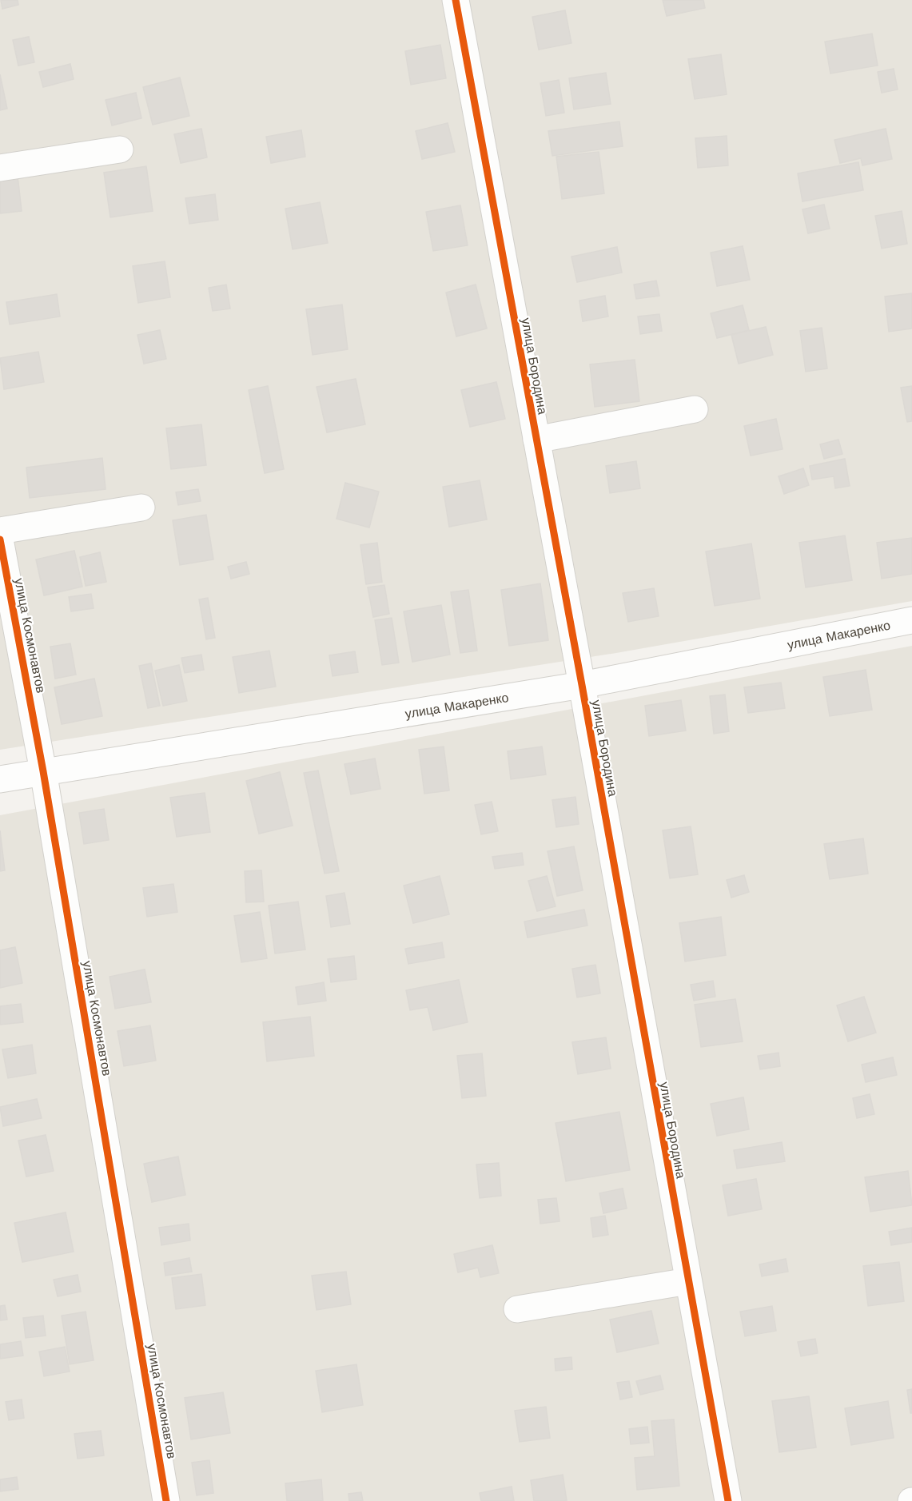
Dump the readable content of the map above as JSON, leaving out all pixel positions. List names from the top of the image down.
{
  "streets": {
    "street": ["улица Бородина", "улица Макаренко", "улица Космонавтов"]
  },
  "crossings": [
    ["улица Бородина", "улица Макаренко"],
    ["улица Макаренко", "улица Космонавтов"]
  ]
}
